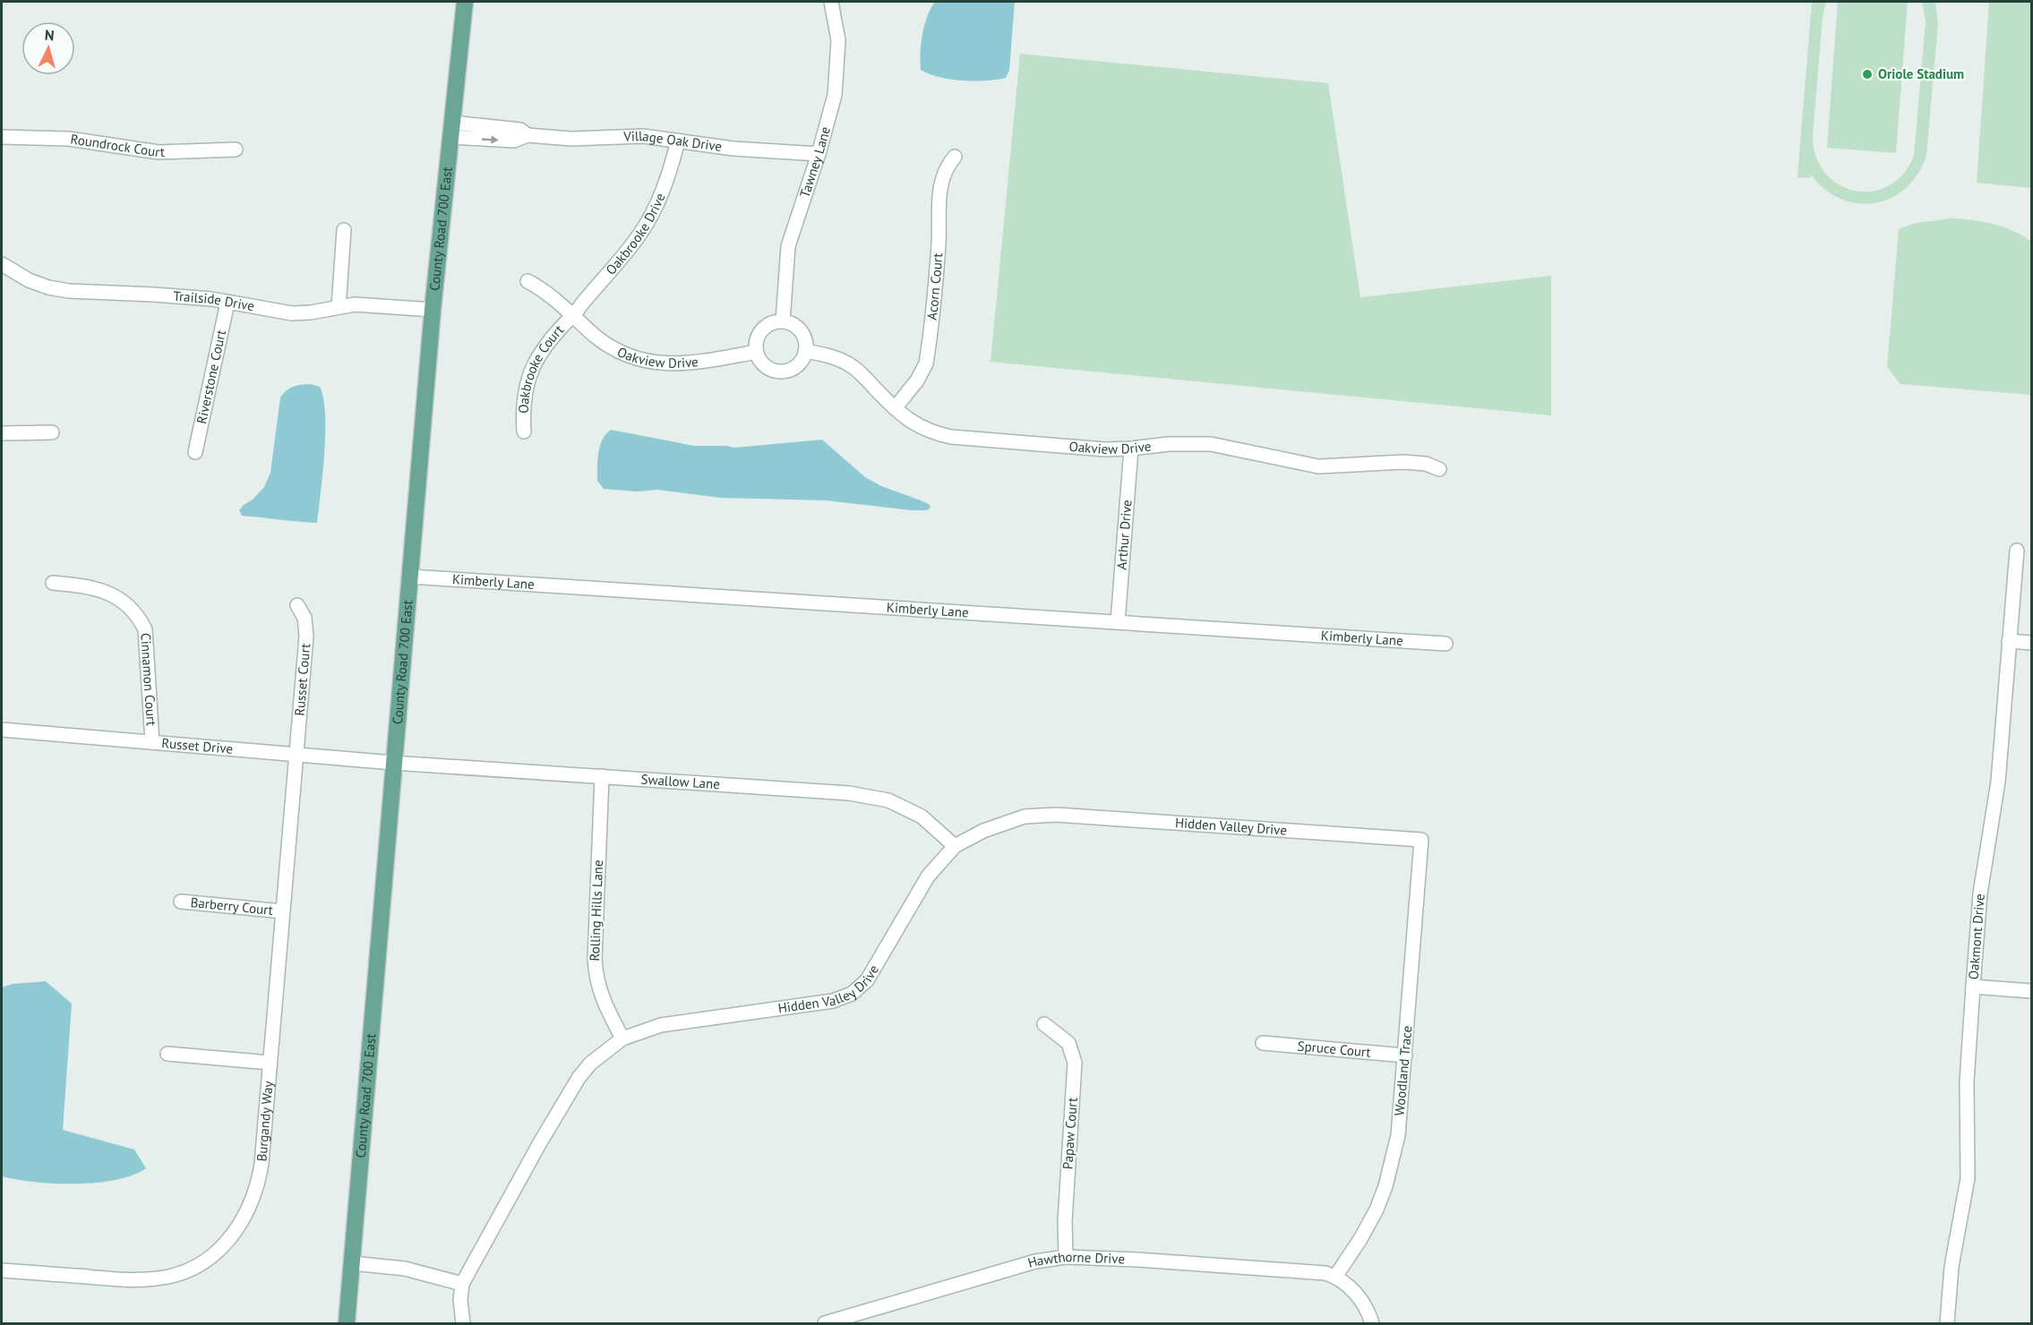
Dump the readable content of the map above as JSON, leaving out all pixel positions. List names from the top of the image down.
{
  "streets": {
    "main road": ["County Road 700 East"],
    "street": [
      "Village Oak Drive",
      "Roundrock Court",
      "Tawney Lane",
      "Oakbrooke Drive",
      "Acorn Court",
      "Trailside Drive",
      "Oakview Drive",
      "Oakbrooke Court",
      "Riverstone Court",
      "Arthur Drive",
      "Kimberly Lane",
      "Cinnamon Court",
      "Russet Court",
      "Russet Drive",
      "Swallow Lane",
      "Hidden Valley Drive",
      "Barberry Court",
      "Rolling Hills Lane",
      "Oakmont Drive",
      "Spruce Court",
      "Woodland Trace",
      "Burgandy Way",
      "Papaw Court",
      "Hawthorne Drive"
    ]
  },
  "crossings": [
    ["Village Oak Drive", "Tawney Lane"],
    ["Village Oak Drive", "County Road 700 East"],
    ["Village Oak Drive", "Oakbrooke Drive"],
    ["Tawney Lane", "Oakview Drive"],
    ["County Road 700 East", "Trailside Drive"],
    ["County Road 700 East", "Kimberly Lane"],
    ["County Road 700 East", "Russet Drive"],
    ["County Road 700 East", "Swallow Lane"],
    ["Oakbrooke Drive", "Oakview Drive"],
    ["Oakbrooke Drive", "Oakbrooke Court"],
    ["Acorn Court", "Oakview Drive"],
    ["Trailside Drive", "Riverstone Court"],
    ["Oakview Drive", "Oakbrooke Court"],
    ["Oakview Drive", "Arthur Drive"],
    ["Arthur Drive", "Kimberly Lane"],
    ["Cinnamon Court", "Russet Drive"],
    ["Russet Court", "Russet Drive"],
    ["Russet Court", "Burgandy Way"],
    ["Russet Drive", "Swallow Lane"],
    ["Russet Drive", "Burgandy Way"],
    ["Swallow Lane", "Hidden Valley Drive"],
    ["Swallow Lane", "Rolling Hills Lane"],
    ["Hidden Valley Drive", "Rolling Hills Lane"],
    ["Hidden Valley Drive", "Woodland Trace"],
    ["Barberry Court", "Burgandy Way"],
    ["Spruce Court", "Woodland Trace"],
    ["Woodland Trace", "Hawthorne Drive"],
    ["Papaw Court", "Hawthorne Drive"]
  ],
  "places": ["Oriole Stadium"],
  "north": "top"
}
